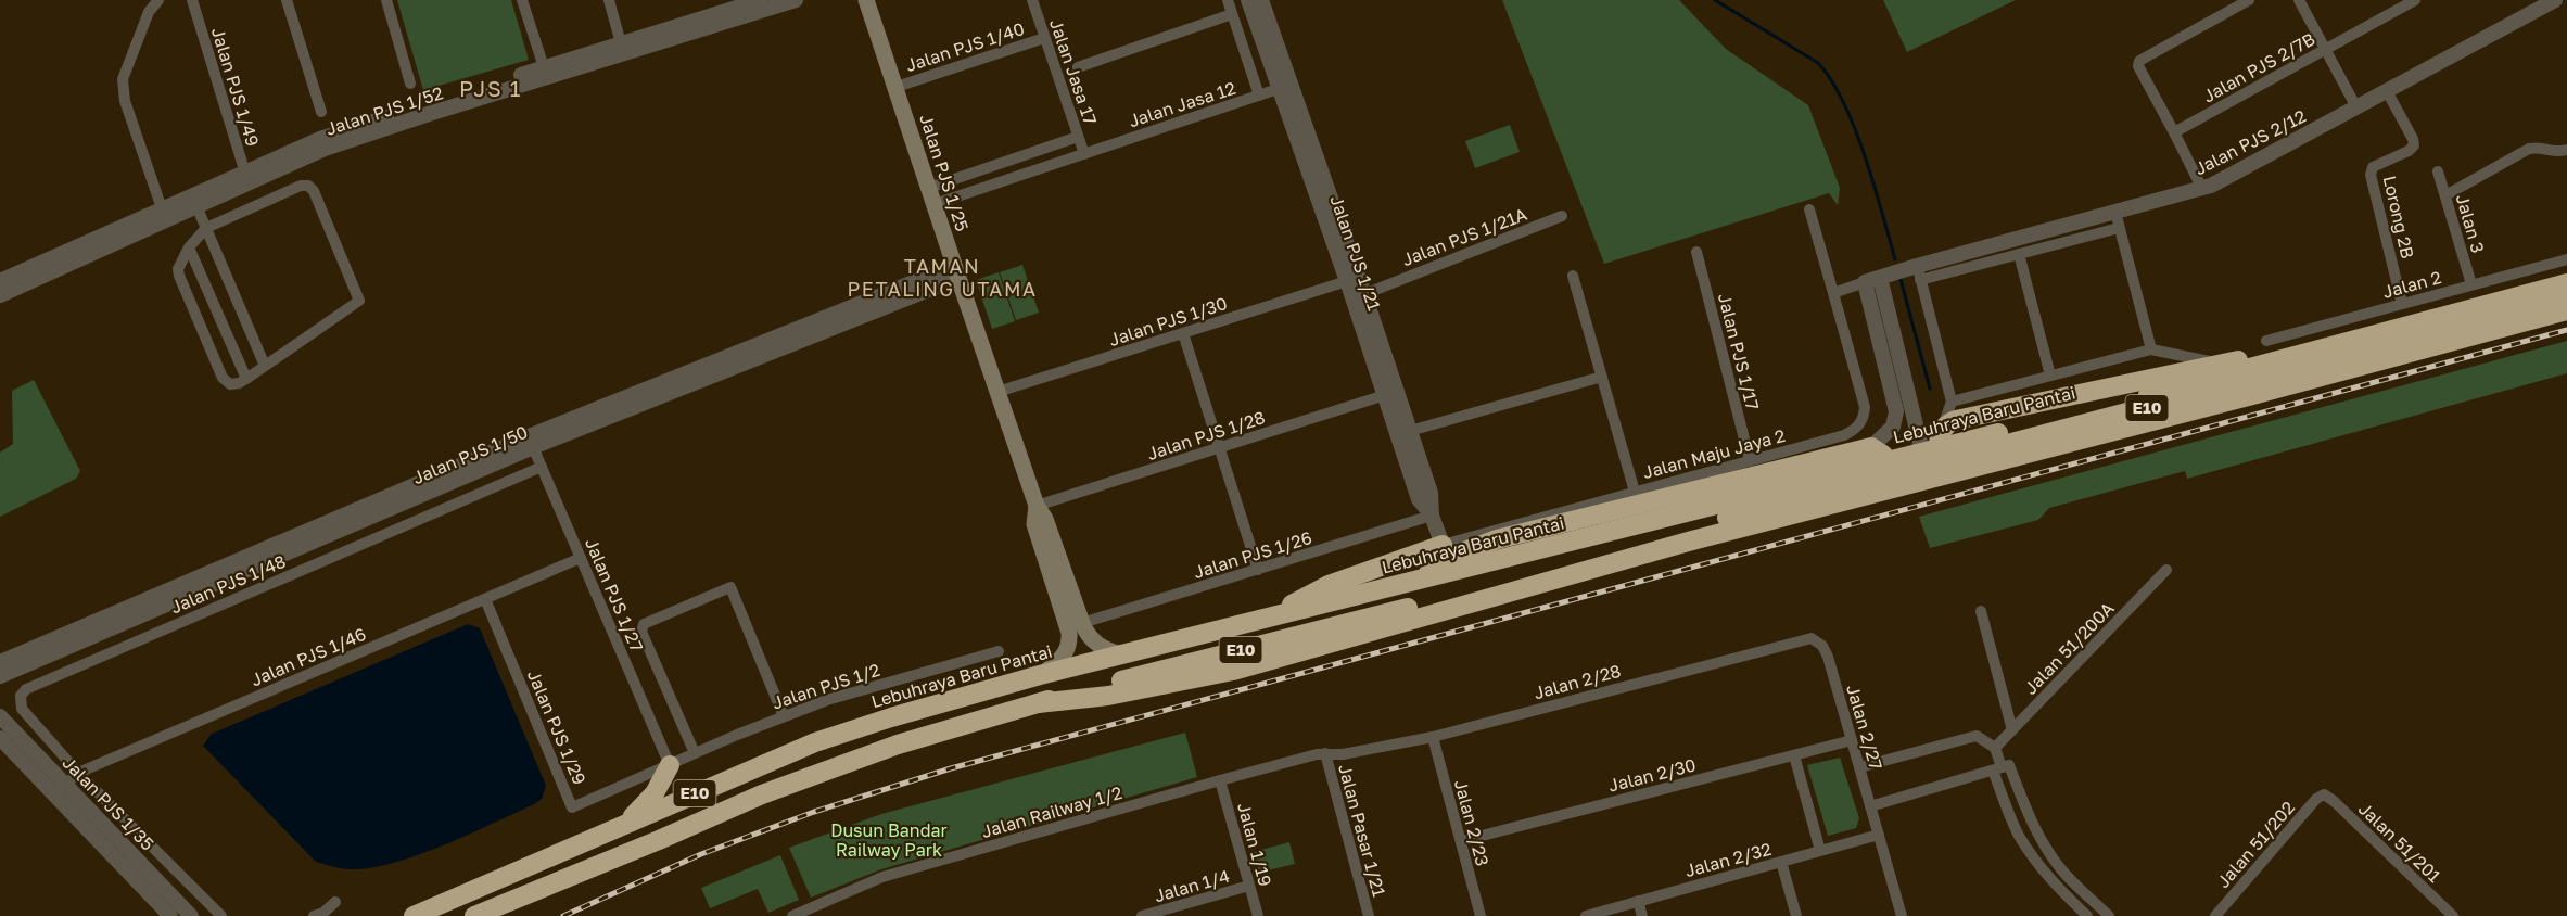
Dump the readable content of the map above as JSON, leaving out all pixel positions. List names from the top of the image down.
{
  "streets": {
    "highway": ["E10", "Lebuhraya Baru Pantai"],
    "main road": ["Jalan PJS 1/25"],
    "street": [
      "Jalan PJS 1/40",
      "Jalan PJS 2/7B",
      "Jalan Jasa 17",
      "Jalan PJS 1/49",
      "Jalan Jasa 12",
      "Jalan PJS 1/52",
      "Jalan PJS 2/12",
      "Lorong 2B",
      "Jalan 3",
      "Jalan PJS 1/21A",
      "Jalan PJS 1/21",
      "Jalan 2",
      "Jalan PJS 1/30",
      "Jalan PJS 1/17",
      "Jalan PJS 1/28",
      "Jalan Maju Jaya 2",
      "Jalan PJS 1/50",
      "Jalan PJS 1/26",
      "Jalan PJS 1/48",
      "Jalan PJS 1/27",
      "Jalan 51/200A",
      "Jalan PJS 1/46",
      "Jalan 2/28",
      "Jalan PJS 1/2",
      "Jalan PJS 1/29",
      "Jalan 2/27",
      "Jalan 2/30",
      "Jalan PJS 1/35",
      "Jalan Railway 1/2",
      "Jalan 2/23",
      "Jalan Pasar 1/21",
      "Jalan 51/201",
      "Jalan 1/19",
      "Jalan 51/202",
      "Jalan 2/32",
      "Jalan 1/4"
    ]
  },
  "crossings": [
    ["Jalan PJS 1/40", "Jalan Jasa 17"],
    ["Jalan PJS 1/40", "Jalan PJS 1/25"],
    ["Jalan Jasa 17", "Jalan Jasa 12"],
    ["Jalan PJS 1/49", "Jalan PJS 1/52"],
    ["Jalan Jasa 12", "Jalan PJS 1/25"],
    ["Jalan Jasa 12", "Jalan PJS 1/21"],
    ["Jalan PJS 2/12", "Lorong 2B"],
    ["Jalan PJS 1/25", "Jalan PJS 1/30"],
    ["Jalan PJS 1/25", "Lebuhraya Baru Pantai"],
    ["Jalan PJS 1/25", "Jalan PJS 1/28"],
    ["Jalan PJS 1/25", "Jalan PJS 1/50"],
    ["Jalan PJS 1/25", "Jalan PJS 1/26"],
    ["Lorong 2B", "Jalan 2"],
    ["Jalan 3", "Jalan 2"],
    ["Jalan PJS 1/21A", "Jalan PJS 1/21"],
    ["Jalan PJS 1/21", "Jalan PJS 1/30"],
    ["Jalan PJS 1/21", "Jalan PJS 1/28"],
    ["Jalan PJS 1/21", "Jalan Maju Jaya 2"],
    ["Jalan PJS 1/21", "Jalan PJS 1/26"],
    ["Jalan PJS 1/17", "Jalan Maju Jaya 2"],
    ["Jalan PJS 1/50", "Jalan PJS 1/27"],
    ["Jalan PJS 1/48", "Jalan PJS 1/27"],
    ["Jalan PJS 1/48", "Jalan PJS 1/46"],
    ["Jalan PJS 1/27", "Jalan PJS 1/46"],
    ["Jalan PJS 1/27", "Jalan PJS 1/2"],
    ["Jalan PJS 1/27", "Jalan PJS 1/29"],
    ["Jalan PJS 1/46", "Jalan PJS 1/29"],
    ["Jalan PJS 1/46", "Jalan PJS 1/35"],
    ["Jalan 2/28", "Jalan 2/27"],
    ["Jalan 2/28", "Jalan Railway 1/2"],
    ["Jalan 2/28", "Jalan 2/23"],
    ["Jalan 2/28", "Jalan Pasar 1/21"],
    ["Jalan PJS 1/2", "Jalan PJS 1/29"],
    ["Jalan 2/27", "Jalan 2/30"],
    ["Jalan 2/27", "Jalan 2/32"],
    ["Jalan 2/30", "Jalan 2/23"],
    ["Jalan Railway 1/2", "Jalan Pasar 1/21"],
    ["Jalan Railway 1/2", "Jalan 1/19"],
    ["Jalan 51/201", "Jalan 51/202"],
    ["Jalan 1/19", "Jalan 1/4"]
  ],
  "districts": ["PJS 1", "TAMAN PETALING UTAMA"],
  "parks": ["Dusun Bandar Railway Park"]
}
